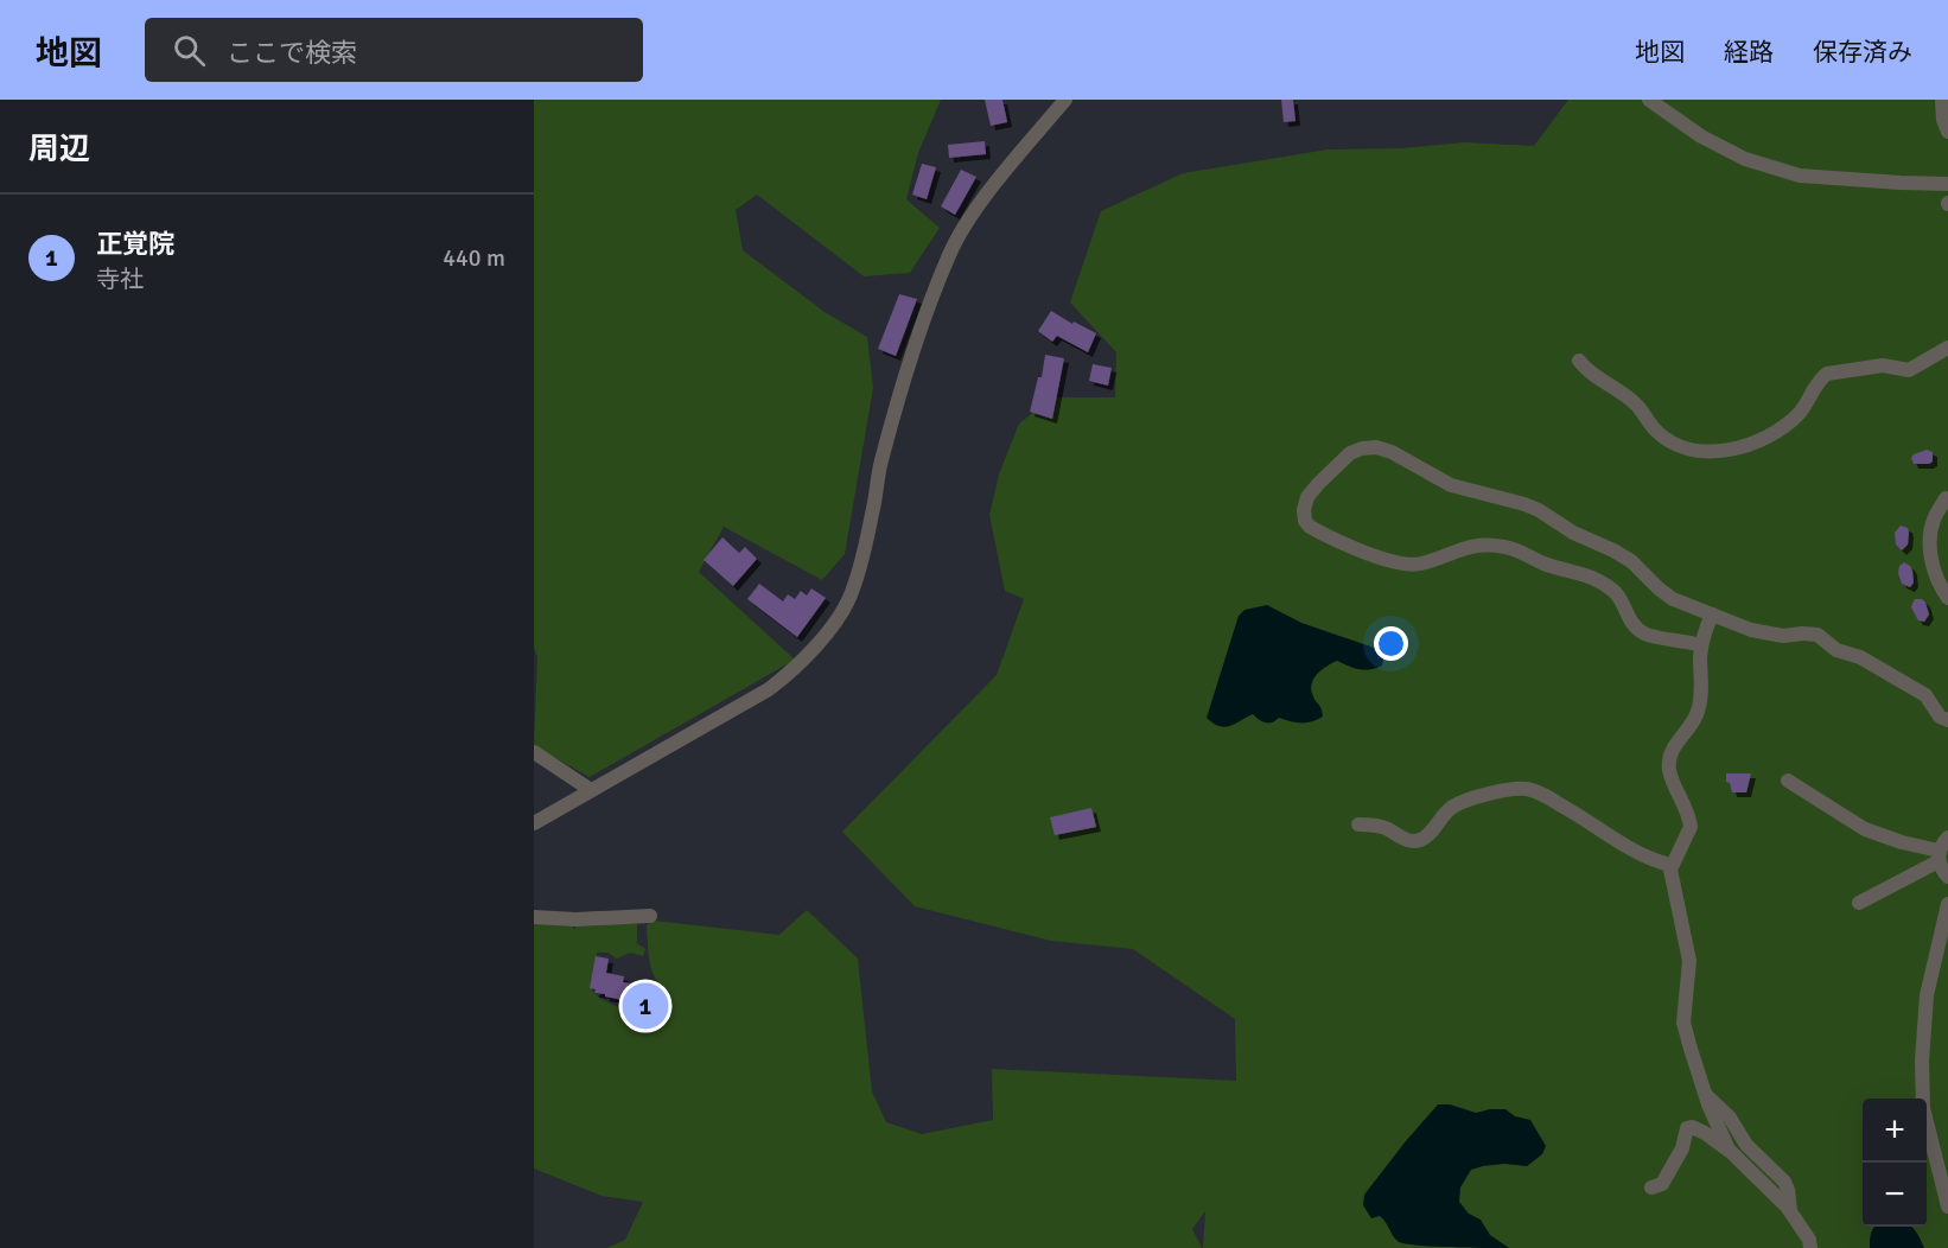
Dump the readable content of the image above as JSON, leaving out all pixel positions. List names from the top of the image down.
{
  "page": {
    "header": "地図",
    "search": "ここで検索",
    "nav": ["地図", "経路", "保存済み"],
    "heading": "周辺",
    "list": [
      {
        "mark": "1",
        "name": "正覚院",
        "note": "寺社",
        "value": "440 m"
      }
    ],
    "pins": "1",
    "map_buttons": ["+", "−"]
  }
}
